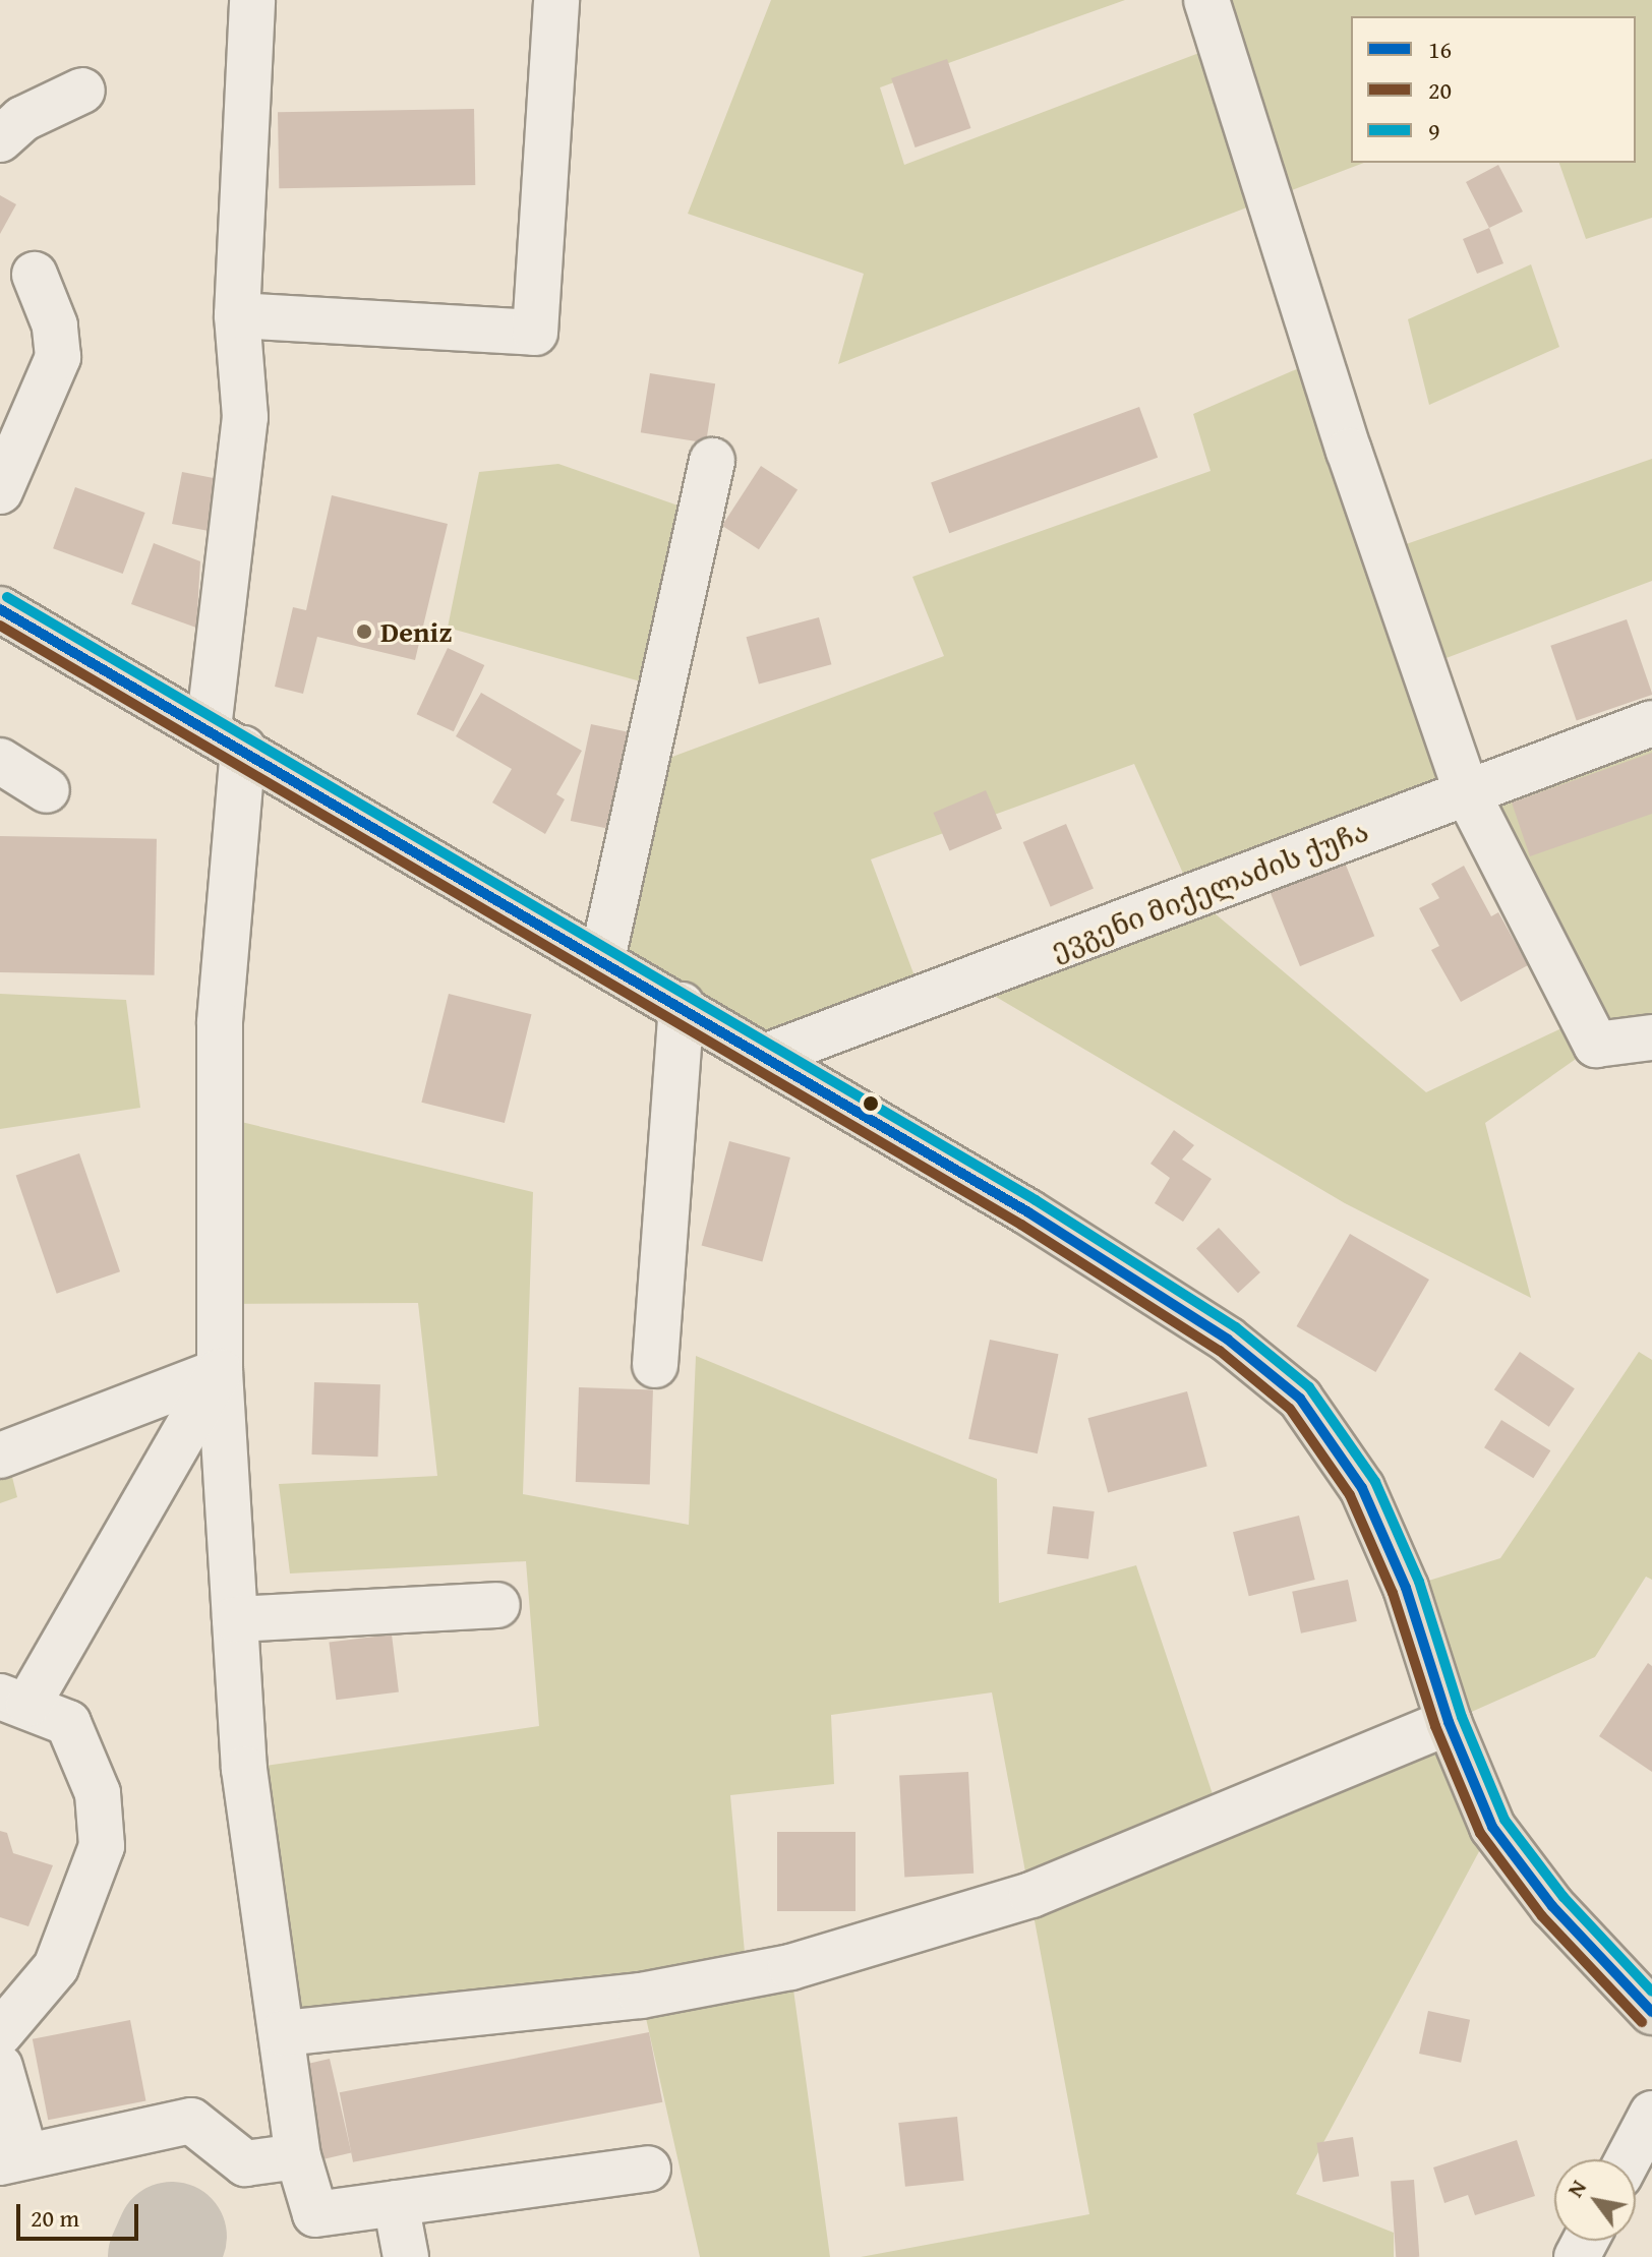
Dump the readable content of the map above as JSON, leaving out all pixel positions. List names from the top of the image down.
{
  "streets": {
    "street": ["ევგენი მიქელაძის ქუჩა"]
  },
  "places": ["Deniz"],
  "lines": ["transit line 9", "transit line 16", "transit line 20"],
  "legend": ["16", "20", "9"],
  "scale_bar": "20 m",
  "north": "top left"
}
